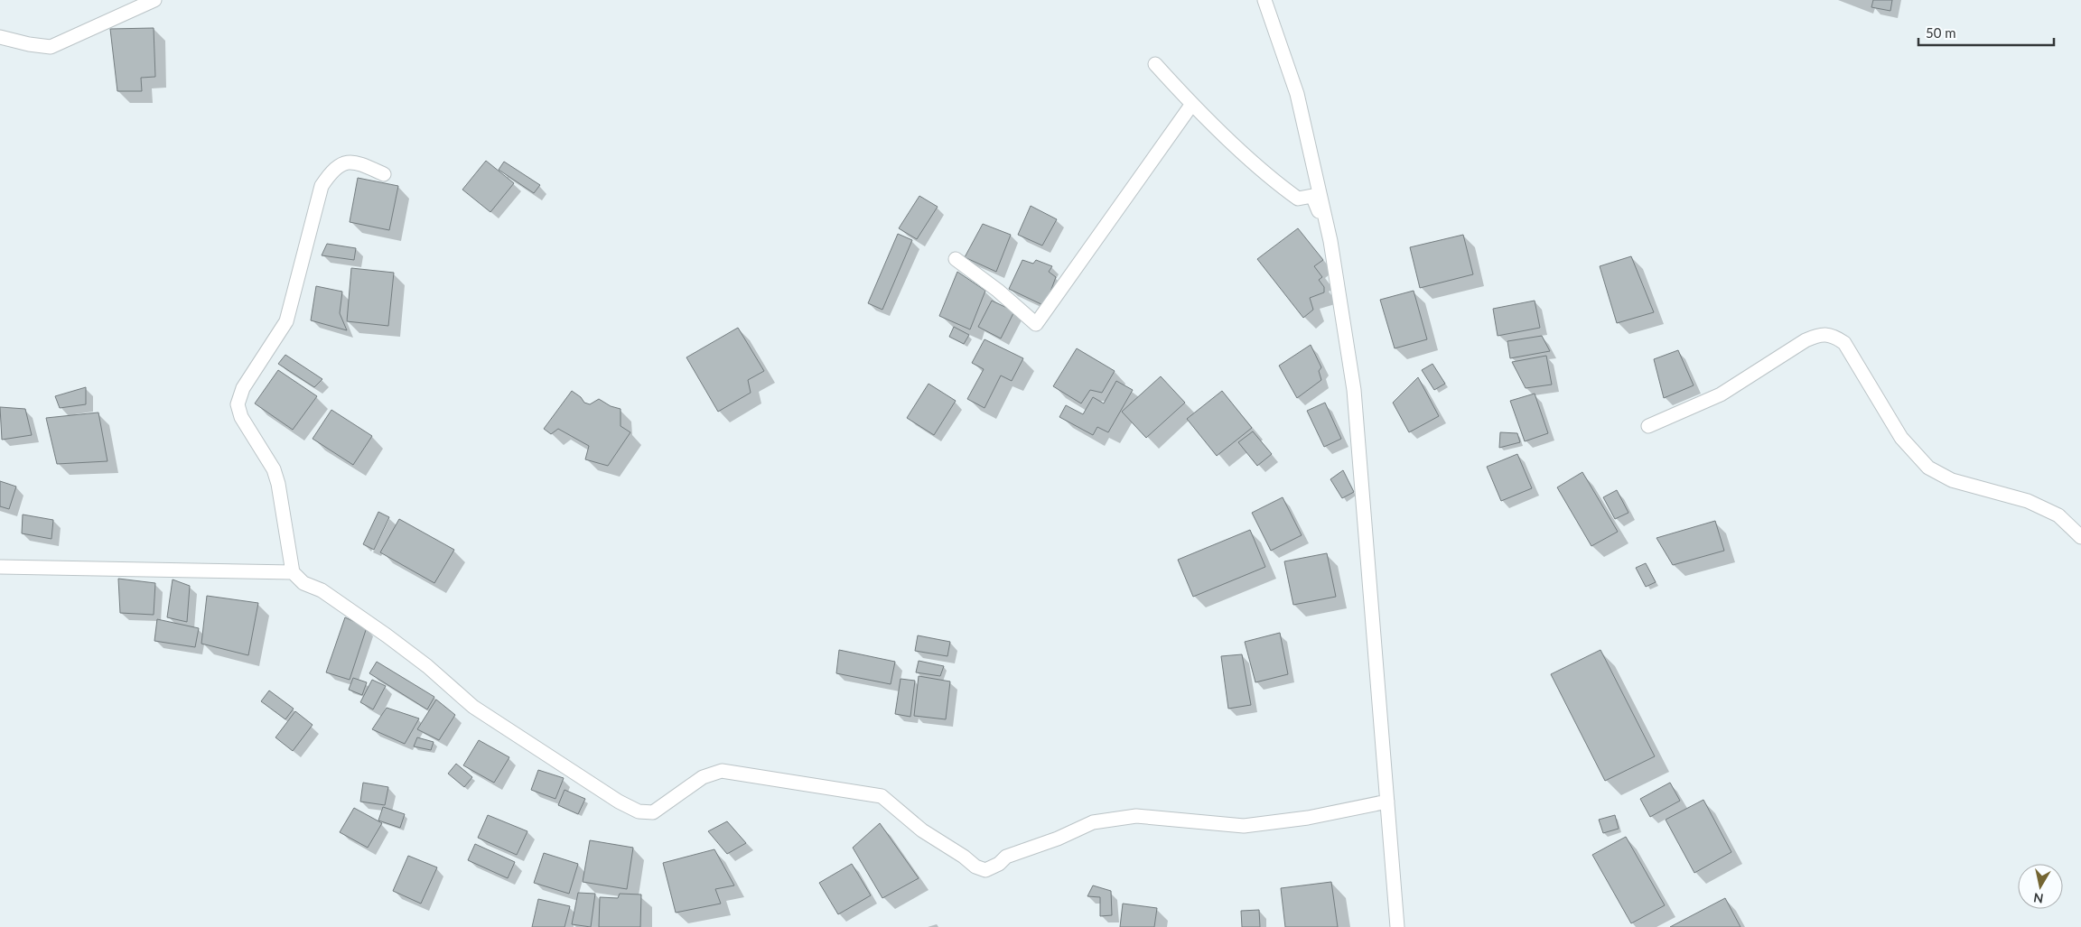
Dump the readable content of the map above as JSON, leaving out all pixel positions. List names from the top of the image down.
{
  "scale_bar": "50 m",
  "north": "bottom"
}
